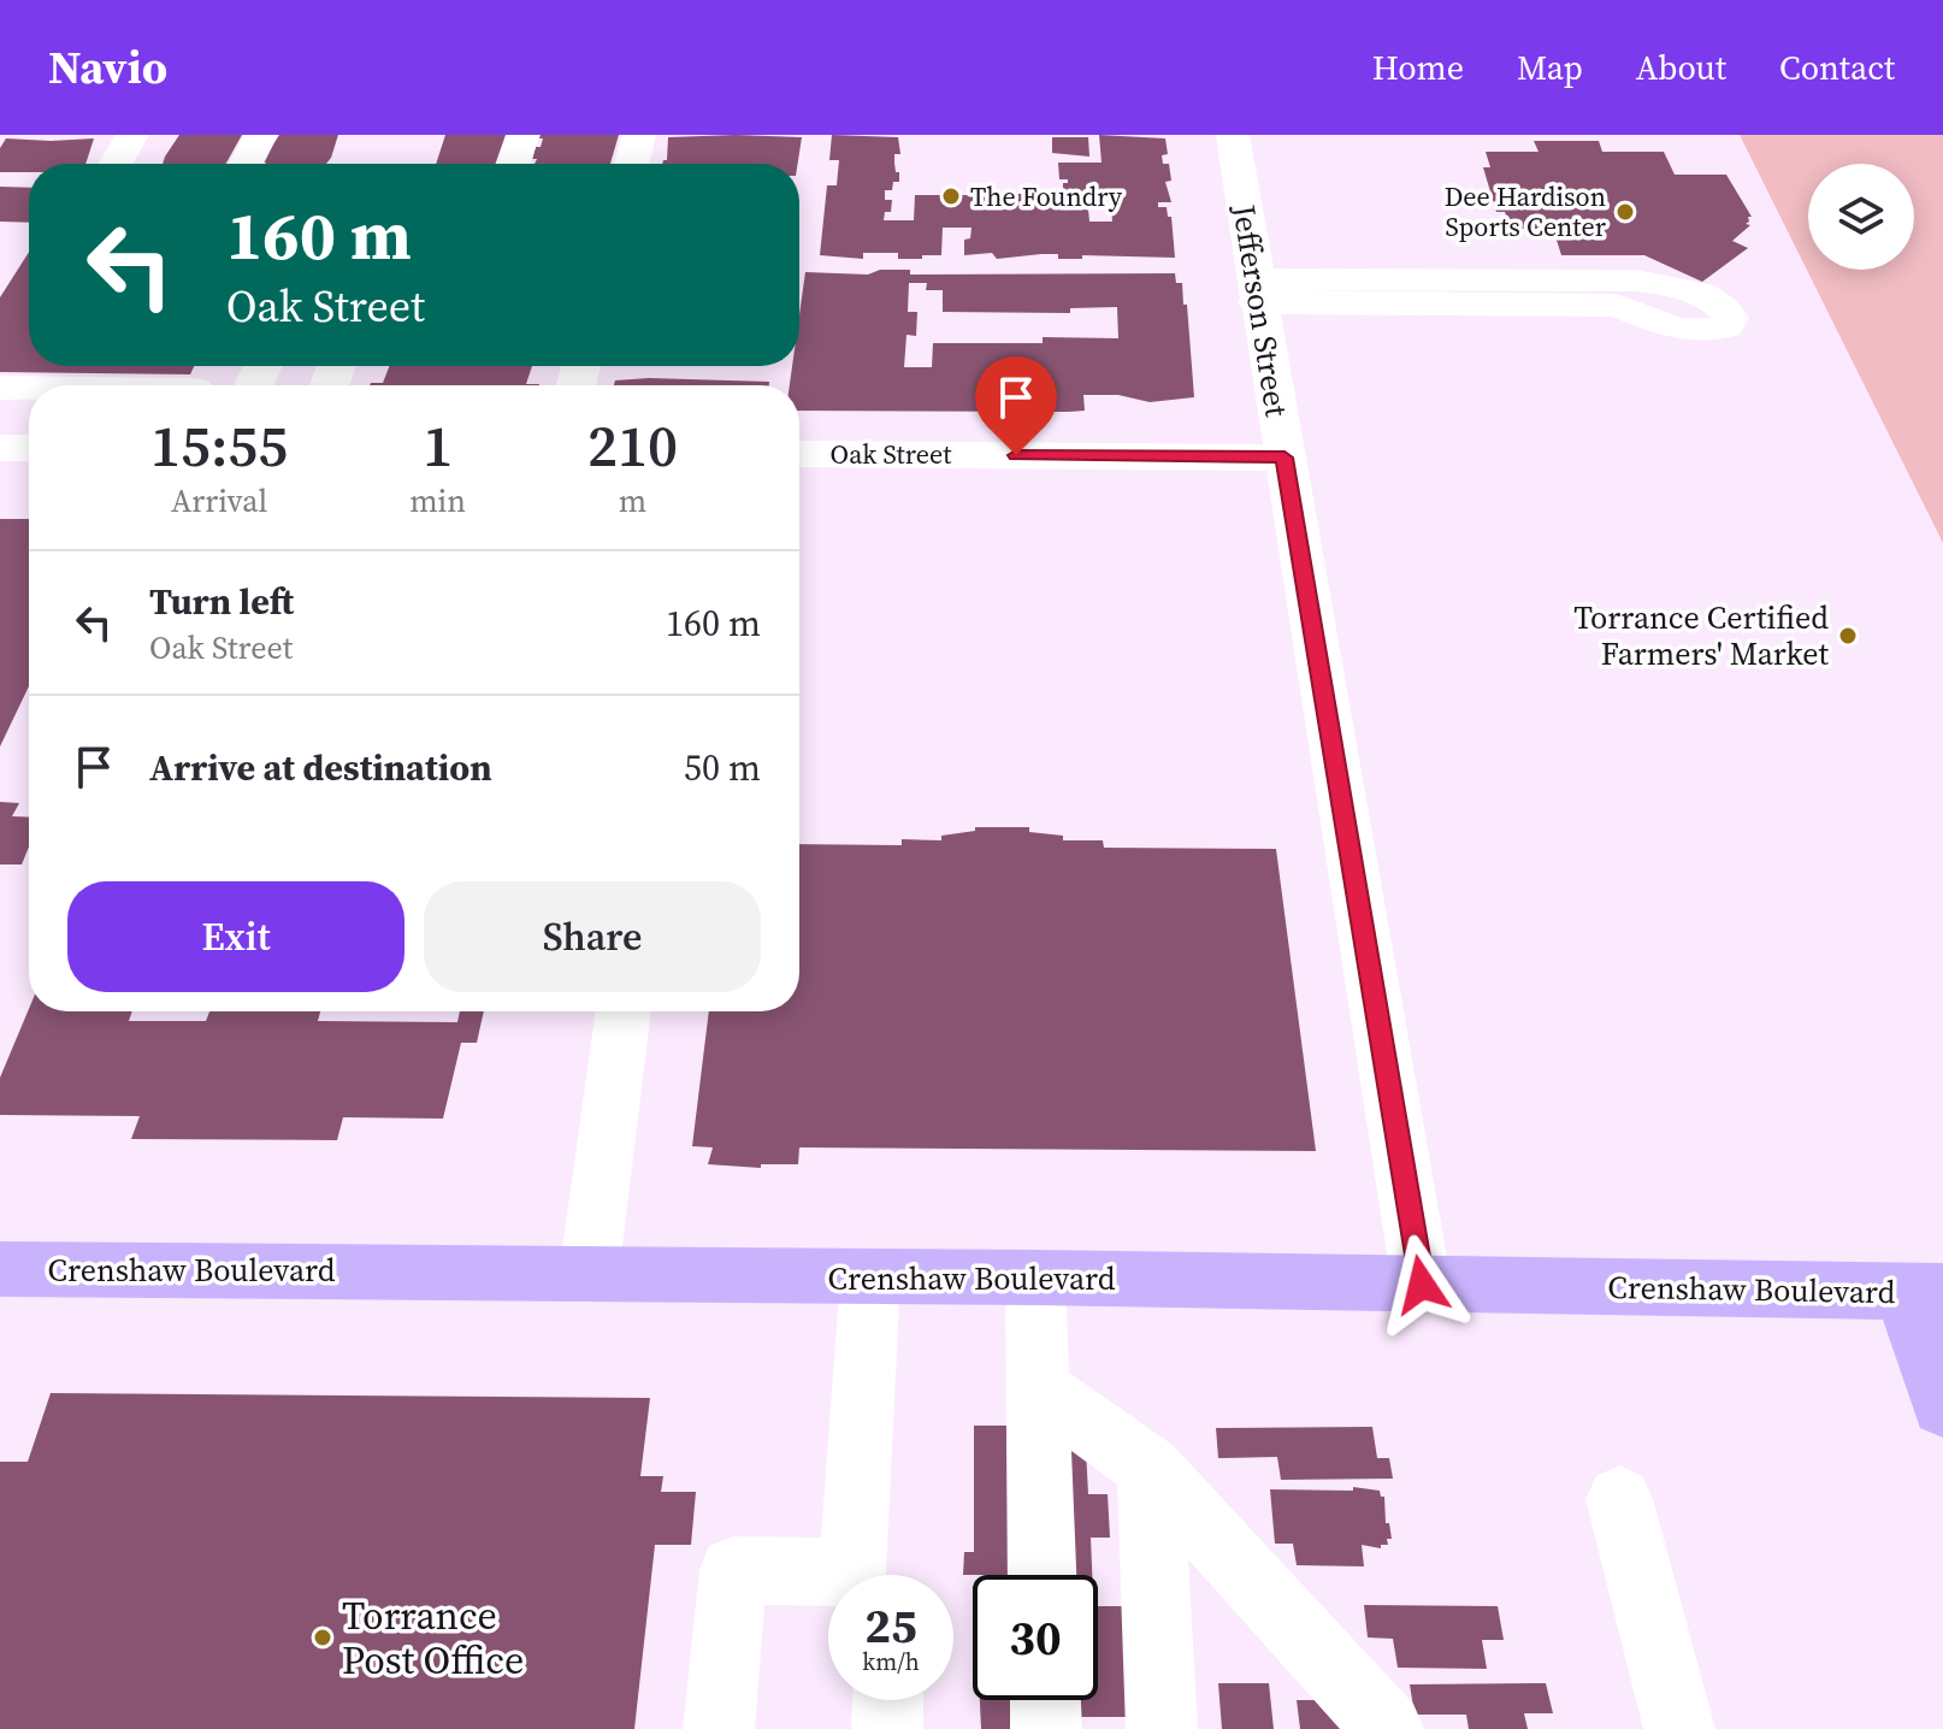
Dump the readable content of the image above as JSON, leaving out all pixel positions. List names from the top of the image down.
{
  "streets": {
    "main road": ["Crenshaw Boulevard"],
    "street": ["Jefferson Street", "Oak Street"]
  },
  "crossings": [
    ["Jefferson Street", "Oak Street"],
    ["Jefferson Street", "Crenshaw Boulevard"]
  ],
  "places": [
    "The Foundry",
    "Dee Hardison Sports Center",
    "Torrance Certified Farmers' Market",
    "Torrance Post Office"
  ],
  "page": {
    "header": "Navio",
    "nav": [
      "Home",
      "Map",
      "About",
      "Contact"
    ],
    "turn": ["160 m", "Oak Street"],
    "eta": [
      "15:55",
      "Arrival",
      "1",
      "min",
      "210",
      "m"
    ],
    "list": [
      {
        "name": "Turn left",
        "note": "Oak Street",
        "value": "160 m"
      },
      {
        "name": "Arrive at destination",
        "value": "50 m"
      }
    ],
    "buttons": ["Exit", "Share"],
    "speed": "25 km/h",
    "limit": "30"
  }
}
